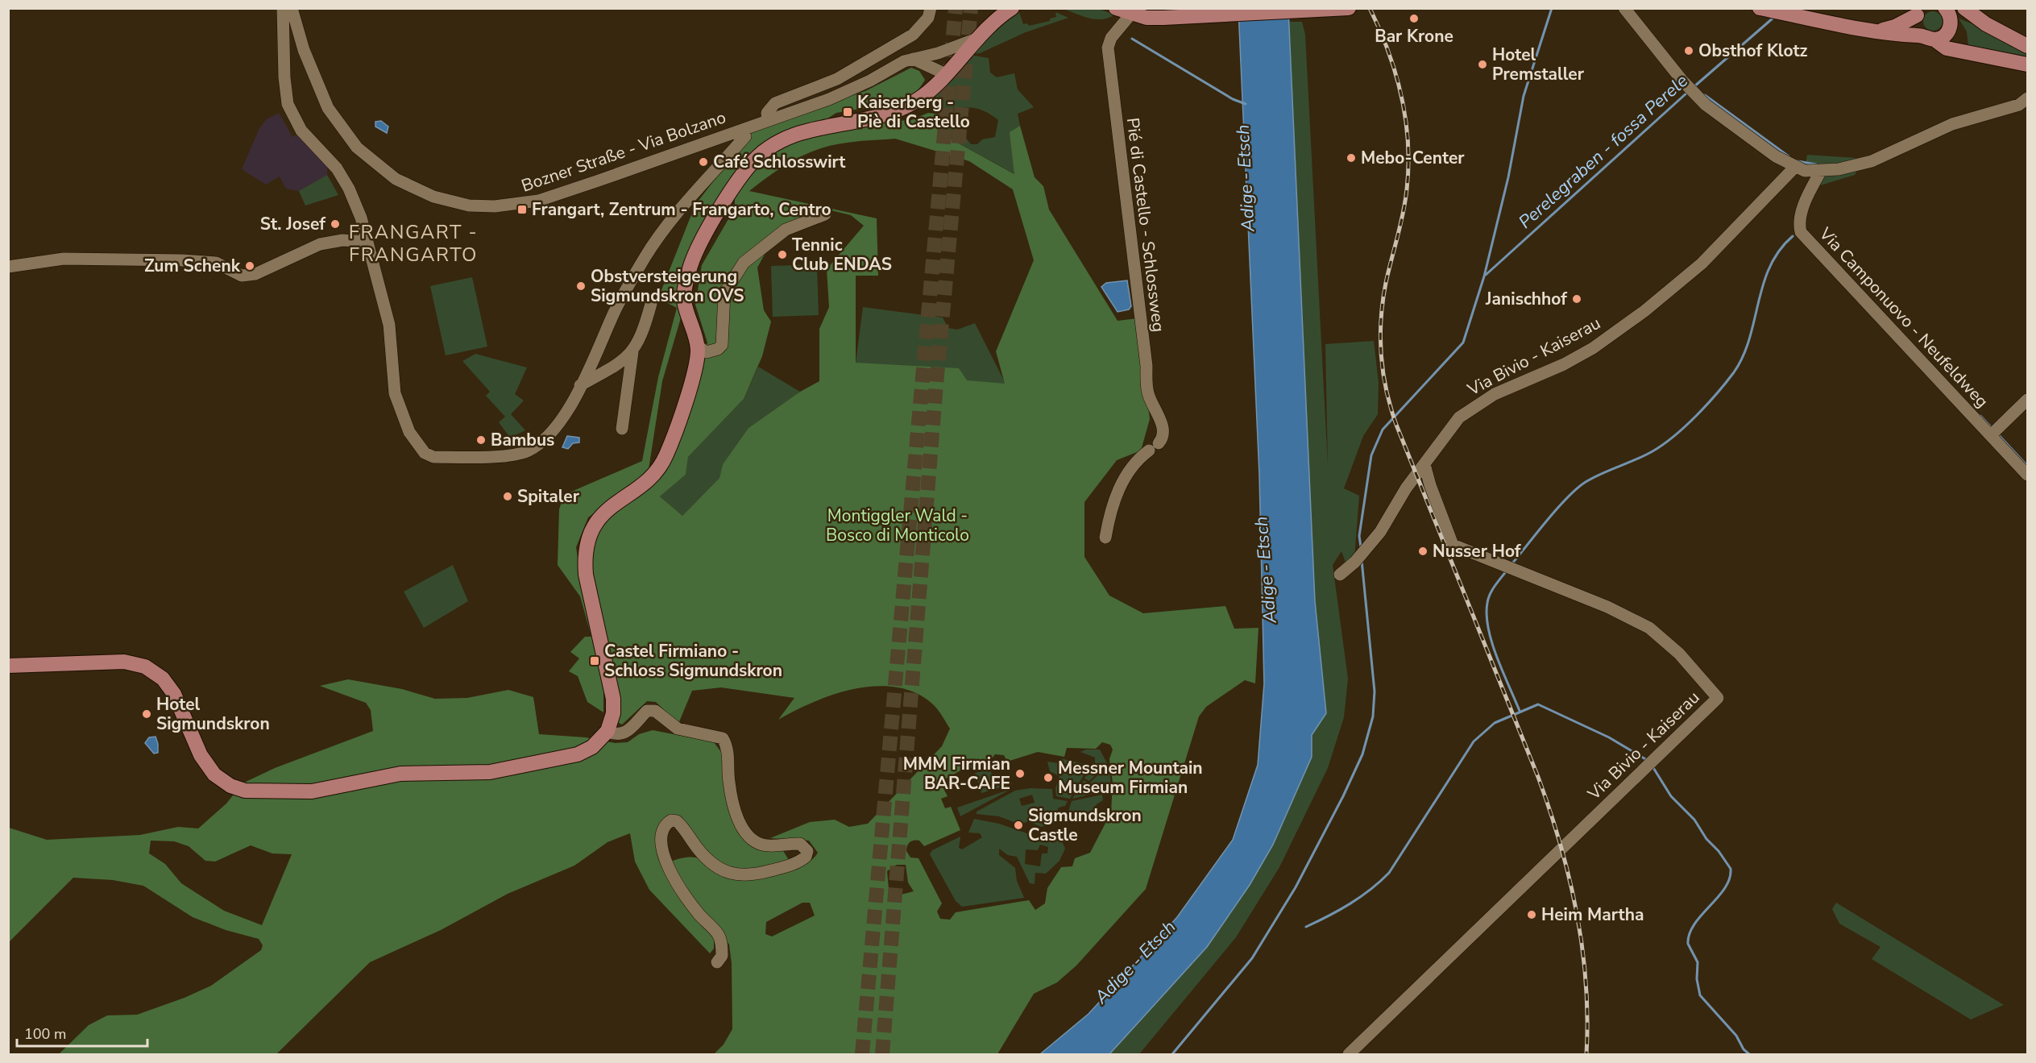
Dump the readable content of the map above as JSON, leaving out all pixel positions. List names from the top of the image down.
{
  "streets": {
    "street": [
      "Bozner Straße - Via Bolzano",
      "Pié di Castello - Schlossweg",
      "Via Camponuovo - Neufeldweg",
      "Via Bivio - Kaiserau"
    ]
  },
  "districts": ["FRANGART - FRANGARTO"],
  "water": ["Perelegraben - fossa Perele", "Adige - Etsch"],
  "parks": ["Montiggler Wald - Bosco di Monticolo"],
  "places": {
    "other": [
      "Bar Krone",
      "Obsthof Klotz",
      "Hotel Premstaller",
      "Mebo-Center",
      "Café Schlosswirt",
      "St. Josef",
      "Tennic Club ENDAS",
      "Zum Schenk",
      "Obstversteigerung Sigmundskron OVS",
      "Janischhof",
      "Bambus",
      "Spitaler",
      "Nusser Hof",
      "Hotel Sigmundskron",
      "MMM Firmian BAR-CAFE",
      "Messner Mountain Museum Firmian",
      "Sigmundskron Castle",
      "Heim Martha"
    ],
    "transit": ["Kaiserberg - Piè di Castello", "Frangart, Zentrum - Frangarto, Centro", "Castel Firmiano - Schloss Sigmundskron"]
  },
  "scale_bar": "100 m"
}
